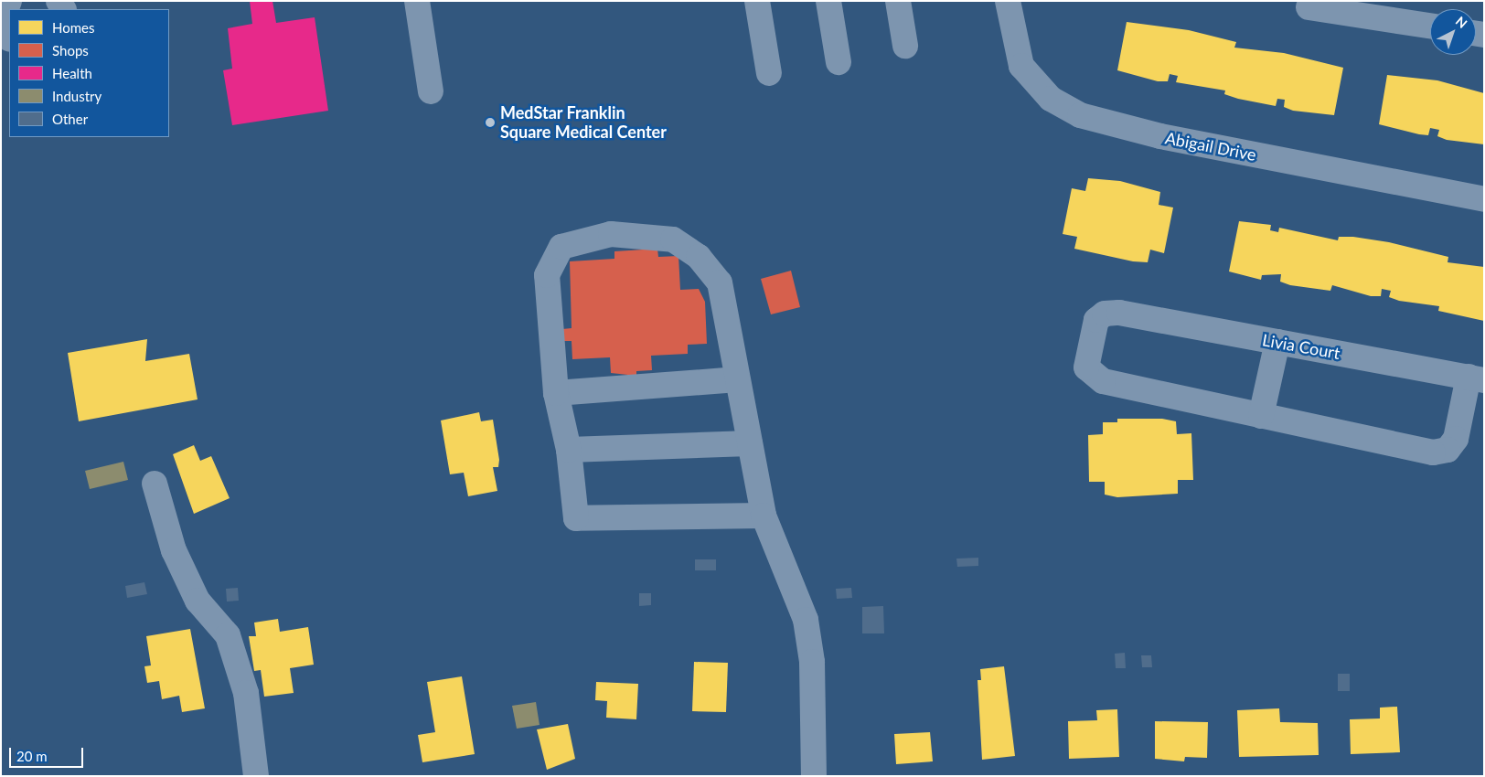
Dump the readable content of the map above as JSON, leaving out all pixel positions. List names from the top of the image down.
{
  "streets": {
    "street": ["Abigail Drive", "Livia Court"]
  },
  "places": ["MedStar Franklin Square Medical Center"],
  "legend": [
    "Homes",
    "Shops",
    "Health",
    "Industry",
    "Other"
  ],
  "scale_bar": "20 m",
  "north": "top right"
}
